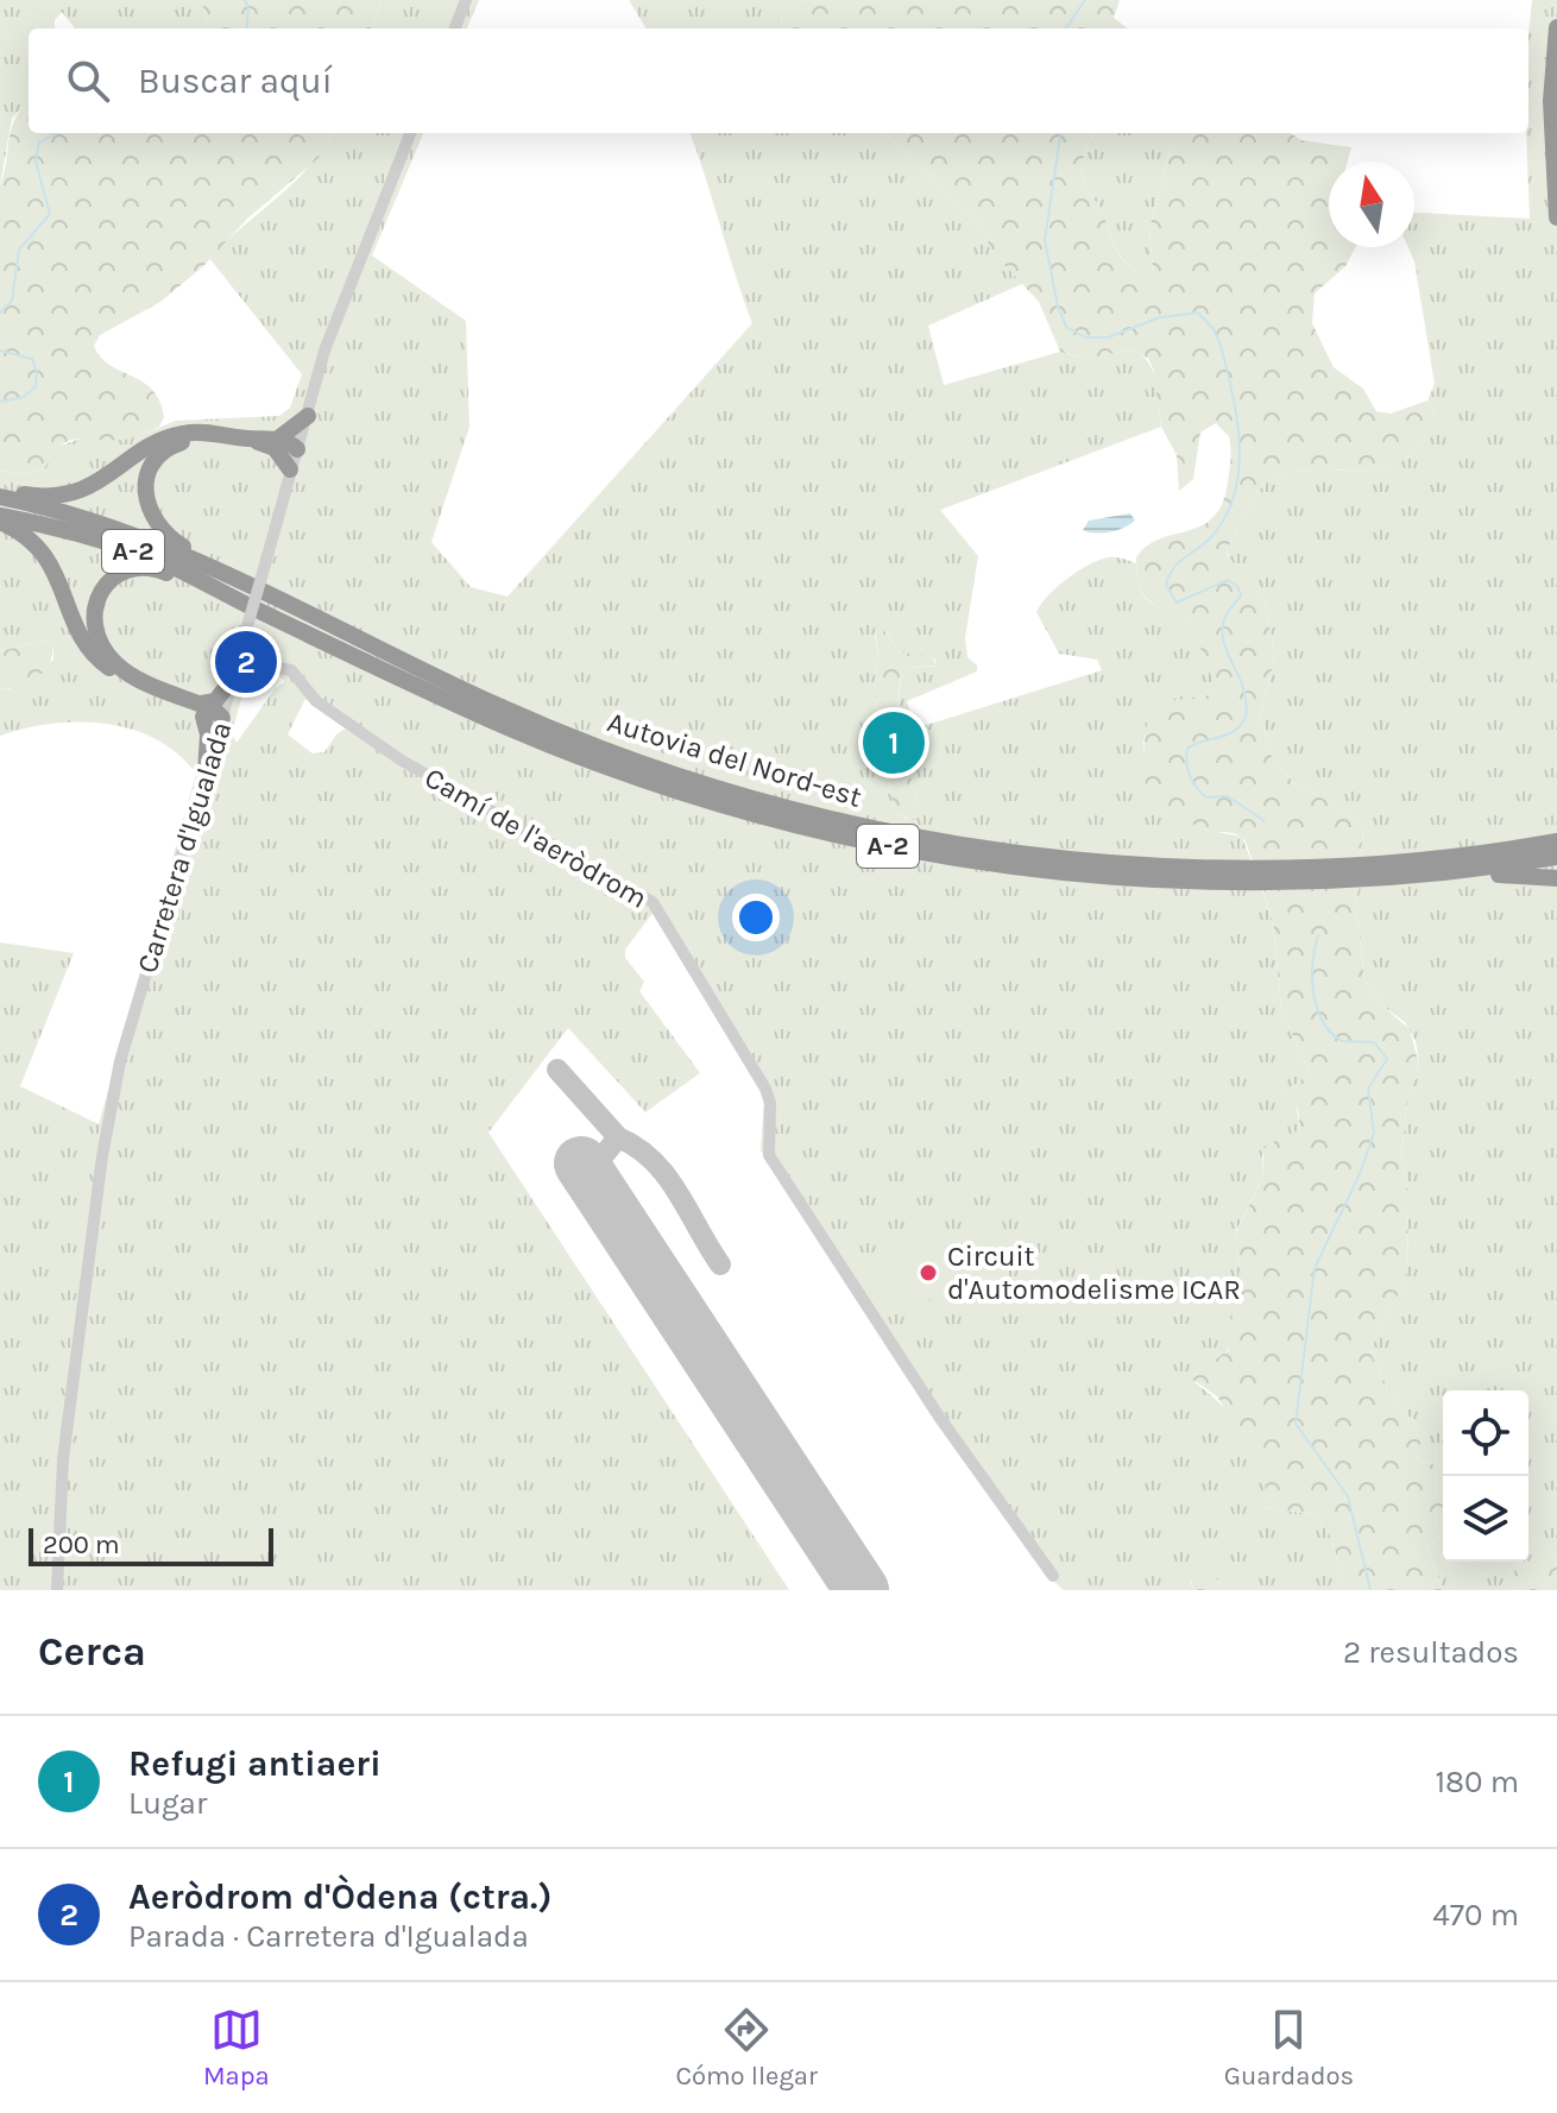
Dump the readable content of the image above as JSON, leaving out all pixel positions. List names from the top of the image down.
{
  "streets": {
    "highway": ["A-2", "Autovia del Nord-est"],
    "street": ["Camí de l'aeròdrom", "Carretera d'Igualada"]
  },
  "crossings": [
    ["Camí de l'aeròdrom", "Carretera d'Igualada"]
  ],
  "places": ["Circuit d'Automodelisme ICAR"],
  "scale_bar": "200 m",
  "north": "top",
  "page": {
    "search": "Buscar aquí",
    "pins": ["2", "1"],
    "scale": "200 m",
    "heading": ["Cerca", "2 resultados"],
    "list": [
      {
        "mark": "1",
        "name": "Refugi antiaeri",
        "note": "Lugar",
        "value": "180 m"
      },
      {
        "mark": "2",
        "name": "Aeròdrom d'Òdena (ctra.)",
        "note": "Parada · Carretera d'Igualada",
        "value": "470 m"
      }
    ],
    "nav": ["Mapa", "Cómo llegar", "Guardados"]
  }
}
